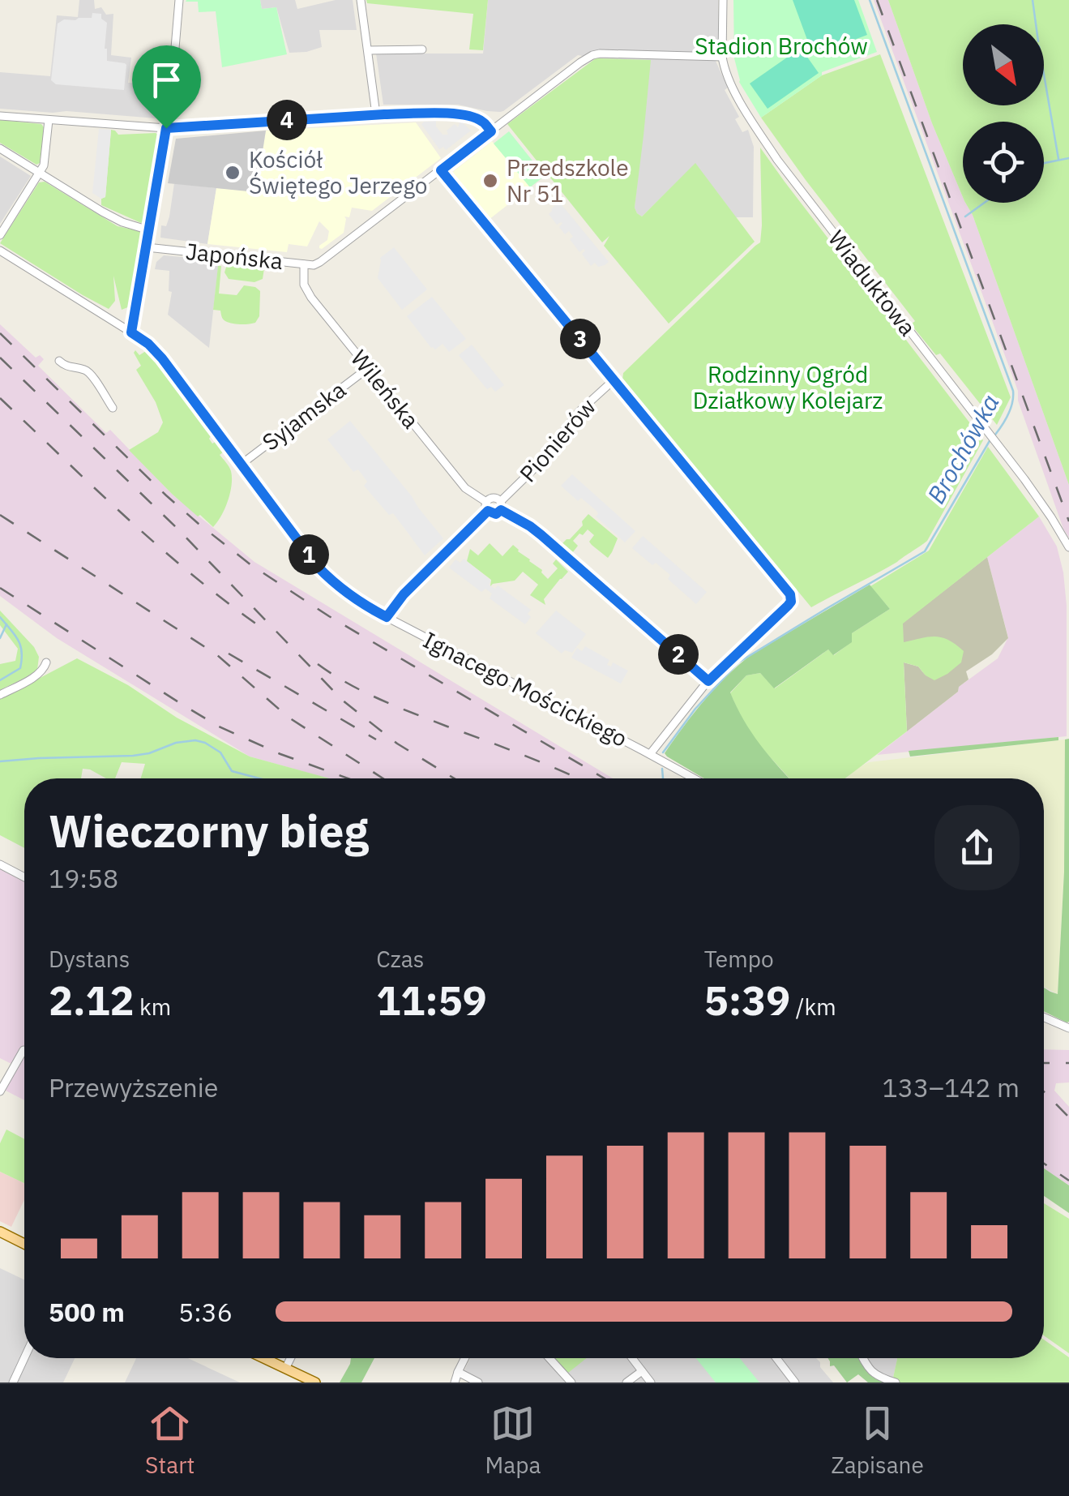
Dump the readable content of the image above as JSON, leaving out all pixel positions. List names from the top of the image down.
{
  "streets": {
    "street": [
      "Japońska",
      "Wiaduktowa",
      "Wileńska",
      "Syjamska",
      "Pionierów",
      "Ignacego Mościckiego"
    ]
  },
  "crossings": [
    ["Japońska", "Wileńska"],
    ["Wileńska", "Syjamska"],
    ["Syjamska", "Ignacego Mościckiego"]
  ],
  "water": ["Brochówka"],
  "parks": ["Stadion Brochów", "Rodzinny Ogród Działkowy Kolejarz"],
  "places": ["Kościół Świętego Jerzego", "Przedszkole Nr 51"],
  "north": "bottom right",
  "page": {
    "pins": [
      "4",
      "3",
      "1",
      "2"
    ],
    "heading": ["Wieczorny bieg", "19:58"],
    "stats": [
      ["Dystans", "2.12 km"],
      ["Czas", "11:59"],
      ["Tempo", "5:39 /km"]
    ],
    "chart": ["Przewyższenie", "133–142 m"],
    "list": [
      {
        "name": "500 m",
        "note": "5:36"
      }
    ],
    "tabs": ["Start", "Mapa", "Zapisane"]
  }
}
